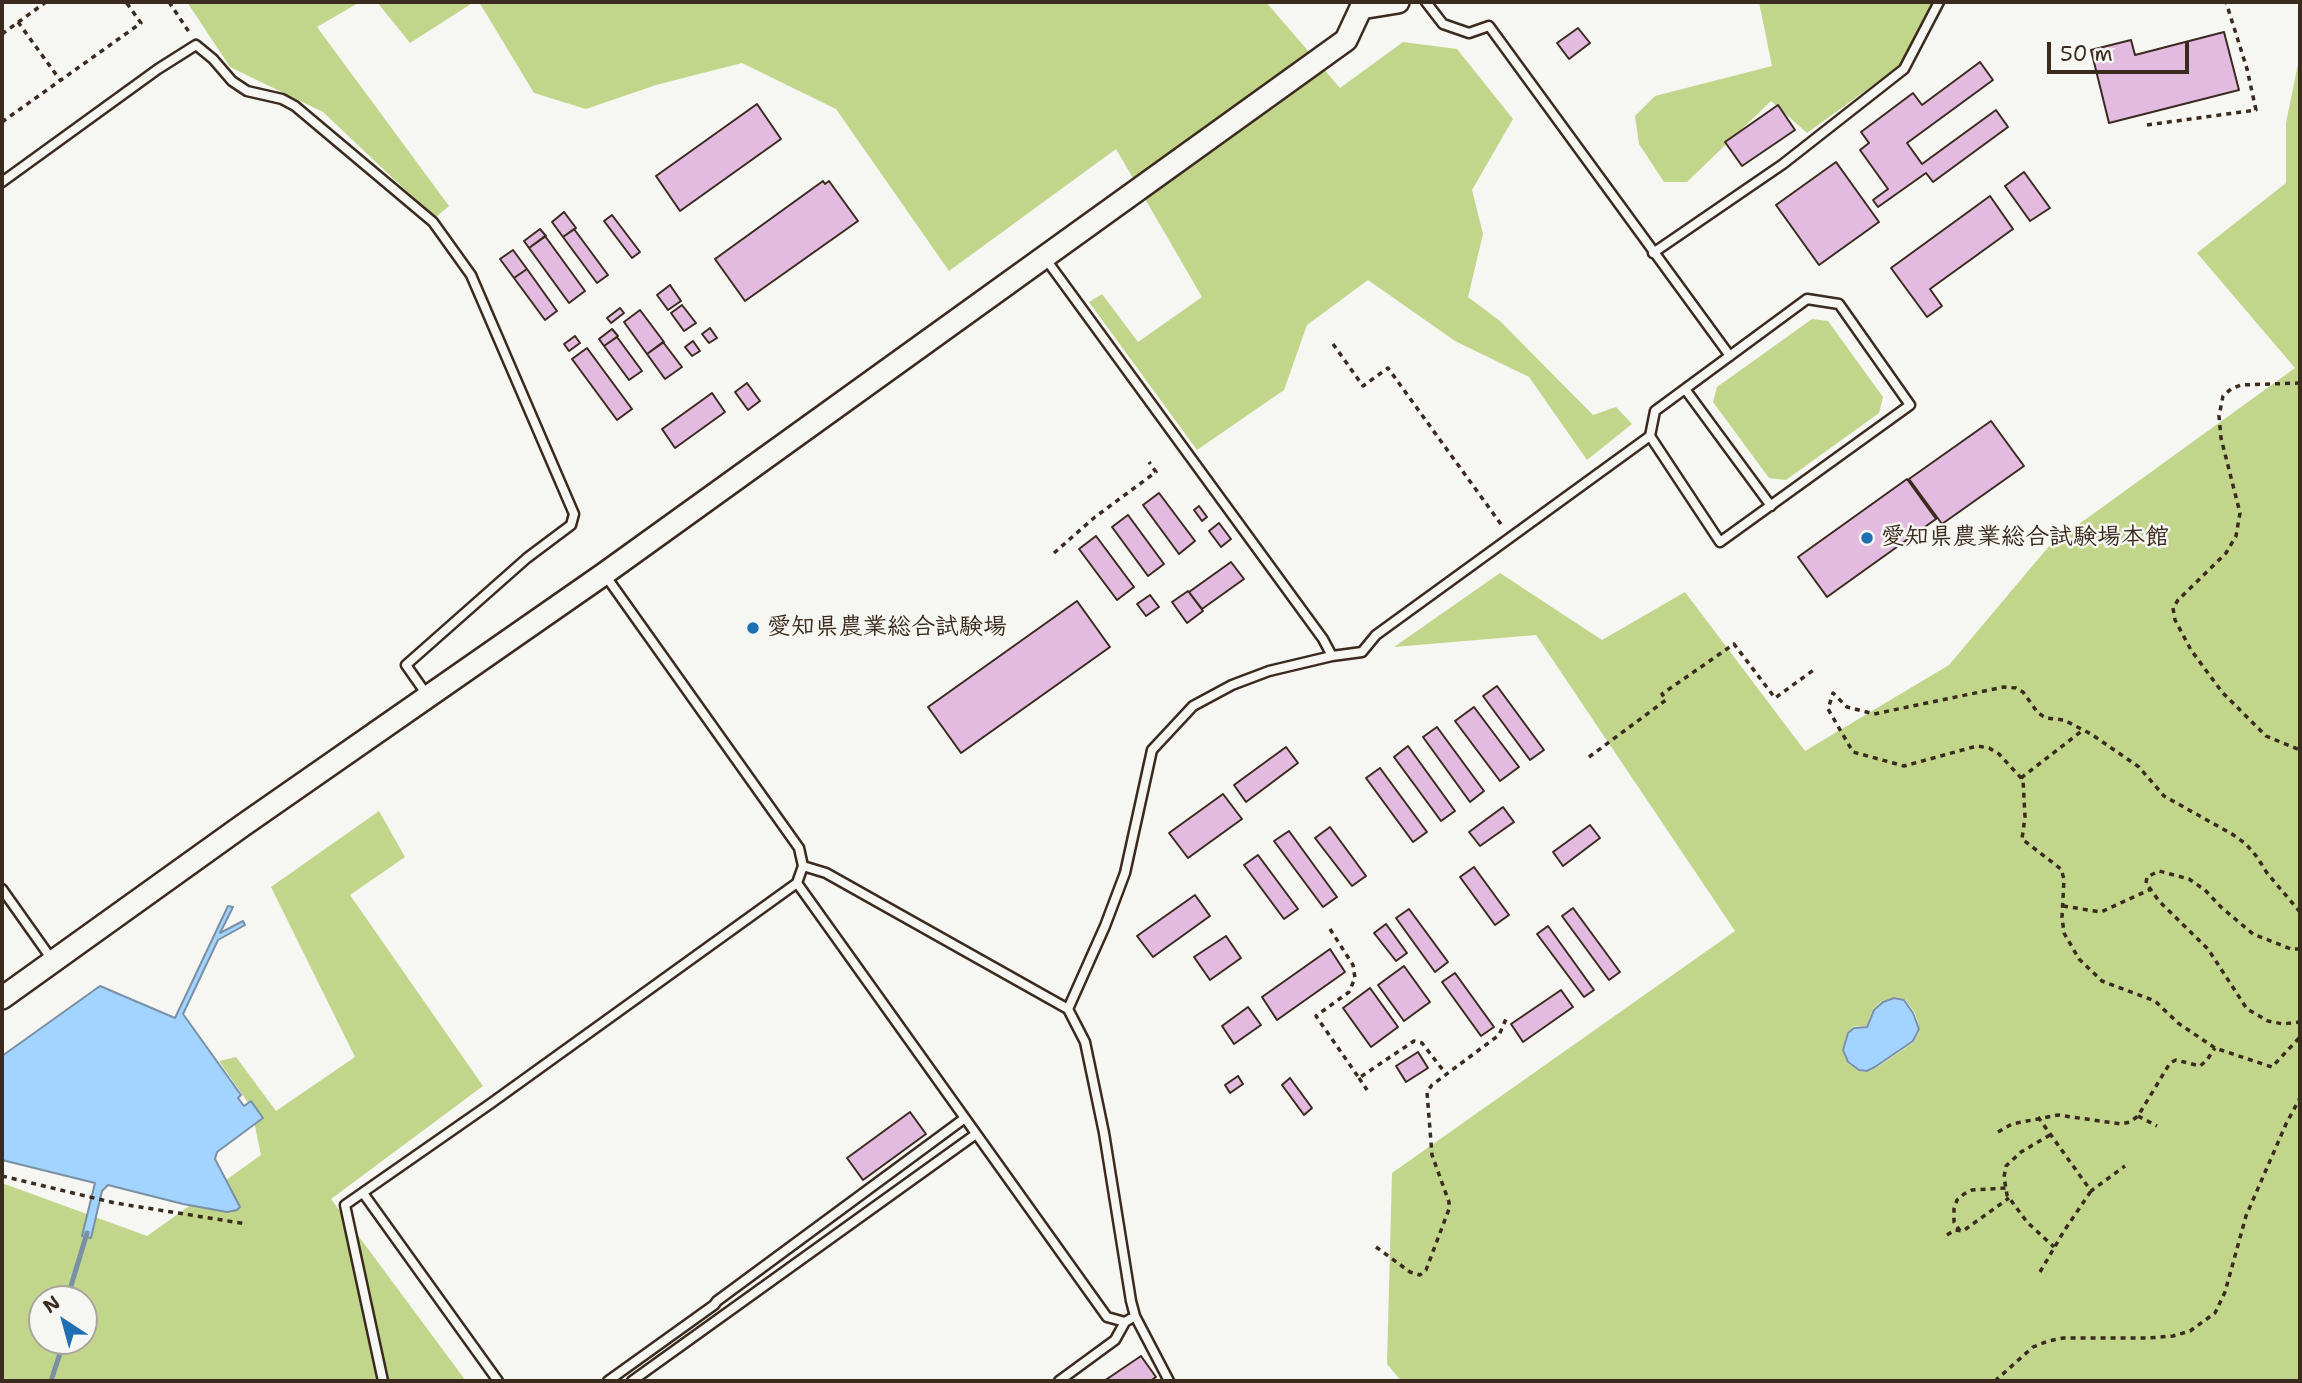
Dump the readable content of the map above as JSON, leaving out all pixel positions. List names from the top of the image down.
{
  "places": ["愛知県農業総合試験場本館", "愛知県農業総合試験場"],
  "scale_bar": "50 m",
  "north": "top left"
}
